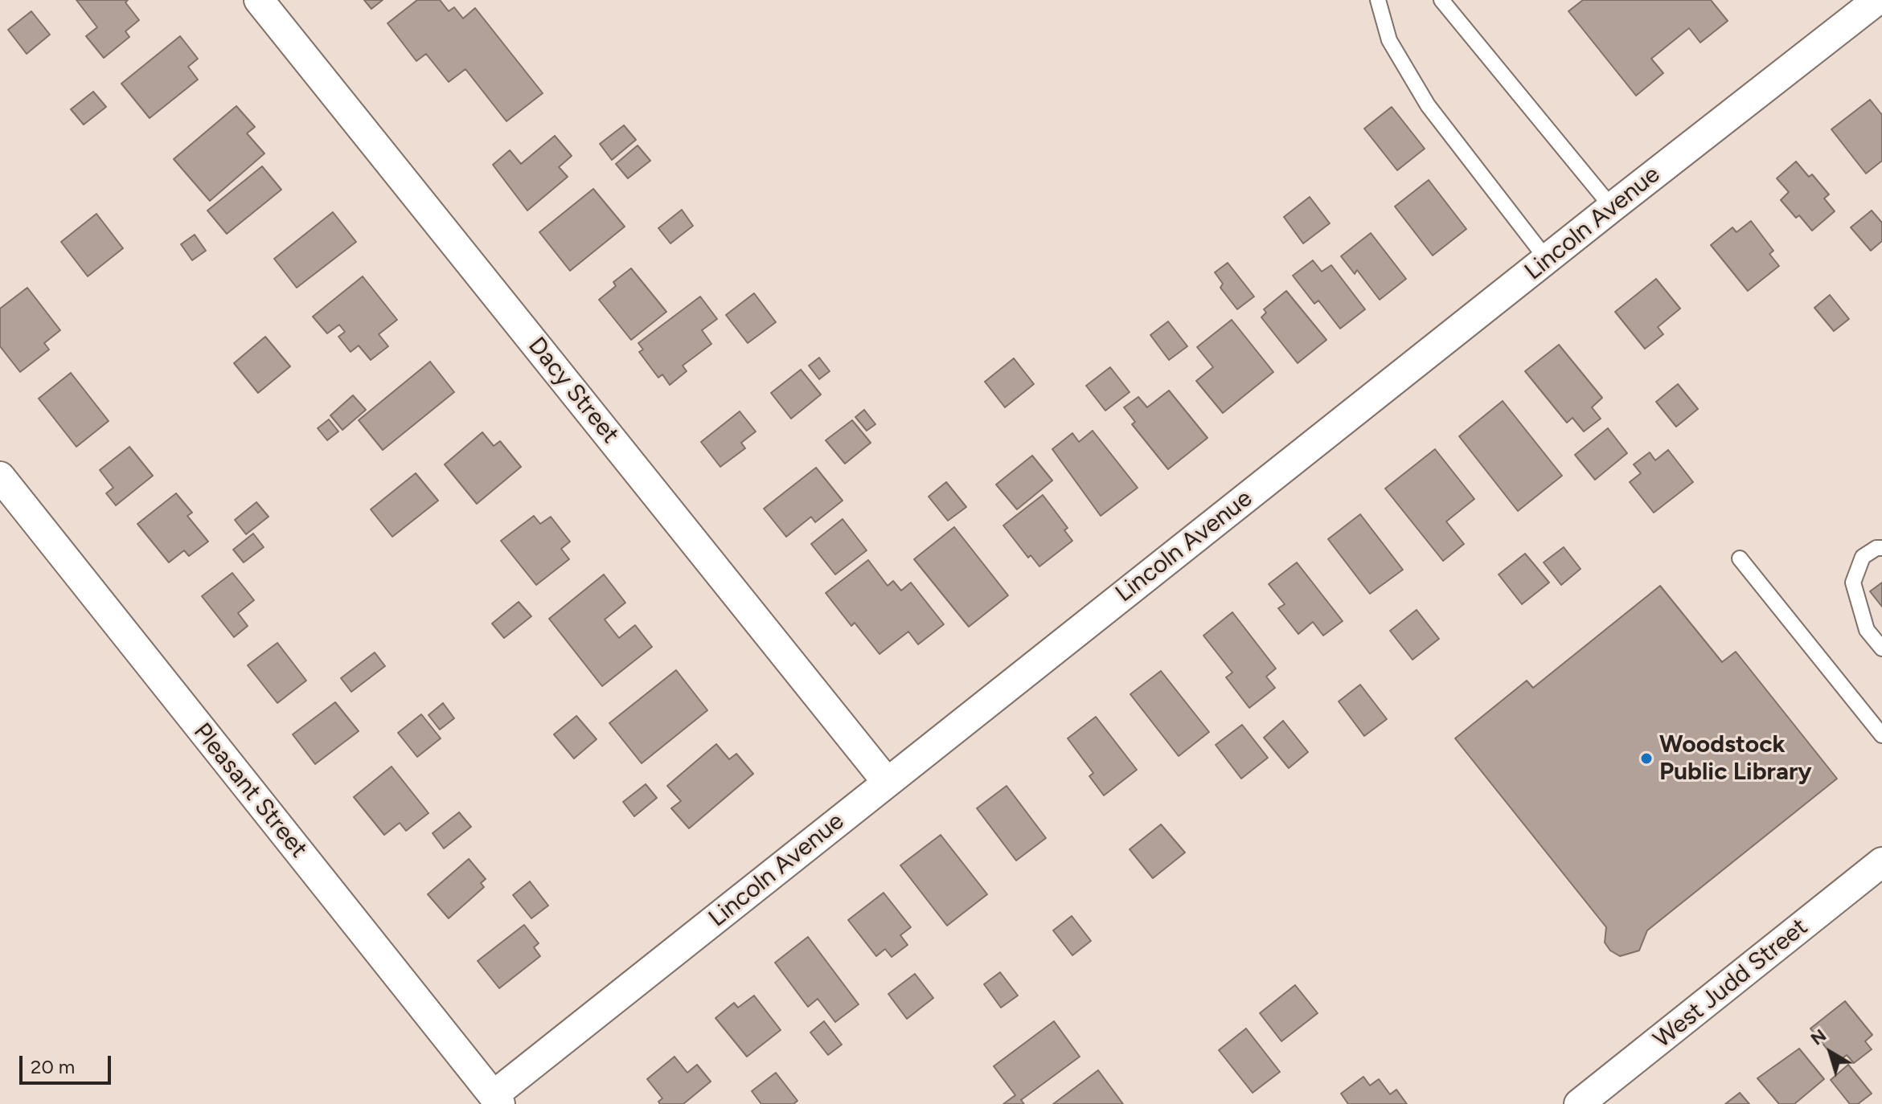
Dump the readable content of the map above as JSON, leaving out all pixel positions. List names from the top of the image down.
{
  "streets": {
    "street": [
      "Lincoln Avenue",
      "Dacy Street",
      "Pleasant Street",
      "West Judd Street"
    ]
  },
  "crossings": [
    ["Lincoln Avenue", "Dacy Street"],
    ["Lincoln Avenue", "Pleasant Street"]
  ],
  "places": ["Woodstock Public Library"],
  "scale_bar": "20 m",
  "north": "top left"
}
